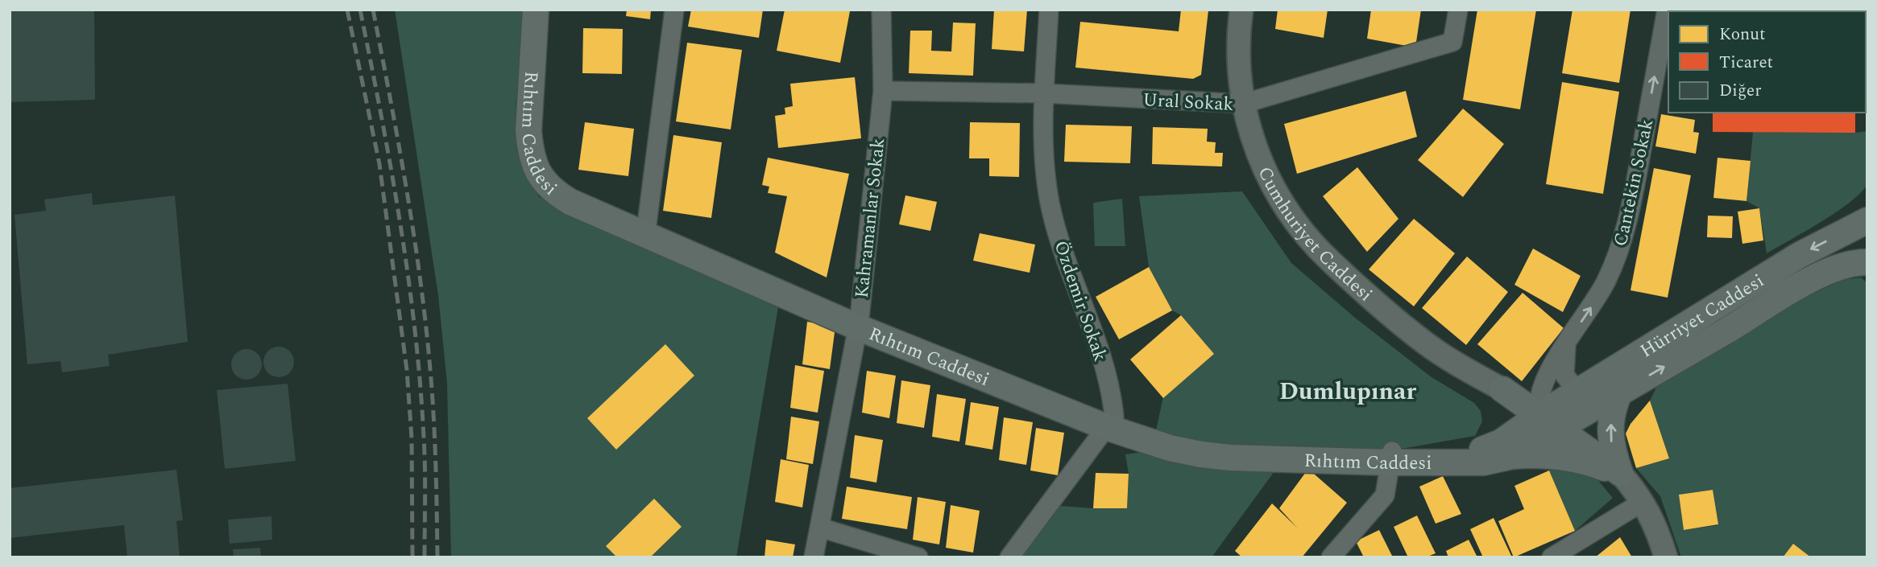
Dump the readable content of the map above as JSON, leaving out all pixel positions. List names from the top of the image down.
{
  "streets": {
    "main road": ["Rıhtım Caddesi", "Hürriyet Caddesi"],
    "street": [
      "Ural Sokak",
      "Cantekin Sokak",
      "Kahramanlar Sokak",
      "Cumhuriyet Caddesi",
      "Özdemir Sokak"
    ]
  },
  "crossings": [
    ["Ural Sokak", "Kahramanlar Sokak"],
    ["Ural Sokak", "Cumhuriyet Caddesi"],
    ["Ural Sokak", "Özdemir Sokak"],
    ["Rıhtım Caddesi", "Kahramanlar Sokak"],
    ["Rıhtım Caddesi", "Özdemir Sokak"],
    ["Cantekin Sokak", "Hürriyet Caddesi"]
  ],
  "one_way": ["Cantekin Sokak"],
  "districts": ["Dumlupınar"],
  "legend": ["Konut", "Ticaret", "Diğer"]
}
